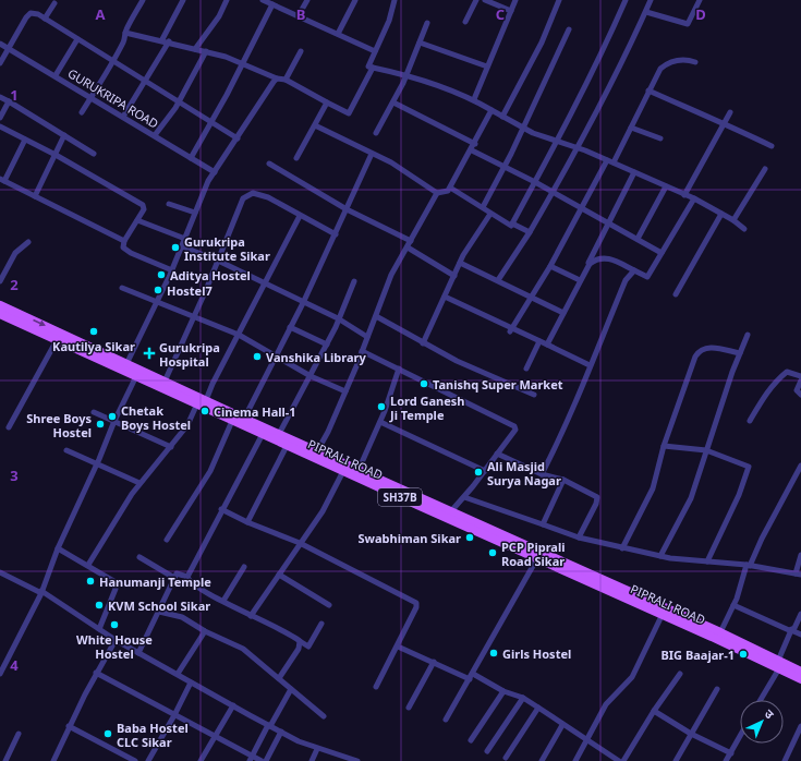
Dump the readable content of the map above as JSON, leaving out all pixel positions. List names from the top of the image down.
{
  "streets": {
    "main road": ["PIPRALI ROAD", "SH37B"],
    "street": ["GURUKRIPA ROAD"]
  },
  "places": {
    "other": [
      "Gurukripa Institute Sikar",
      "Aditya Hostel",
      "Hostel7",
      "Kautilya Sikar",
      "Vanshika Library",
      "Tanishq Super Market",
      "Lord Ganesh Ji Temple",
      "Cinema Hall-1",
      "Chetak Boys Hostel",
      "Shree Boys Hostel",
      "Ali Masjid Surya Nagar",
      "Swabhiman Sikar",
      "PCP Piprali Road Sikar",
      "Hanumanji Temple",
      "KVM School Sikar",
      "White House Hostel",
      "Girls Hostel",
      "BIG Baajar-1",
      "Baba Hostel CLC Sikar"
    ],
    "health": ["Gurukripa Hospital"]
  },
  "north": "top right",
  "grid": {
    "columns": [
      "A",
      "B",
      "C",
      "D"
    ],
    "rows": [
      "1",
      "2",
      "3",
      "4"
    ]
  }
}
